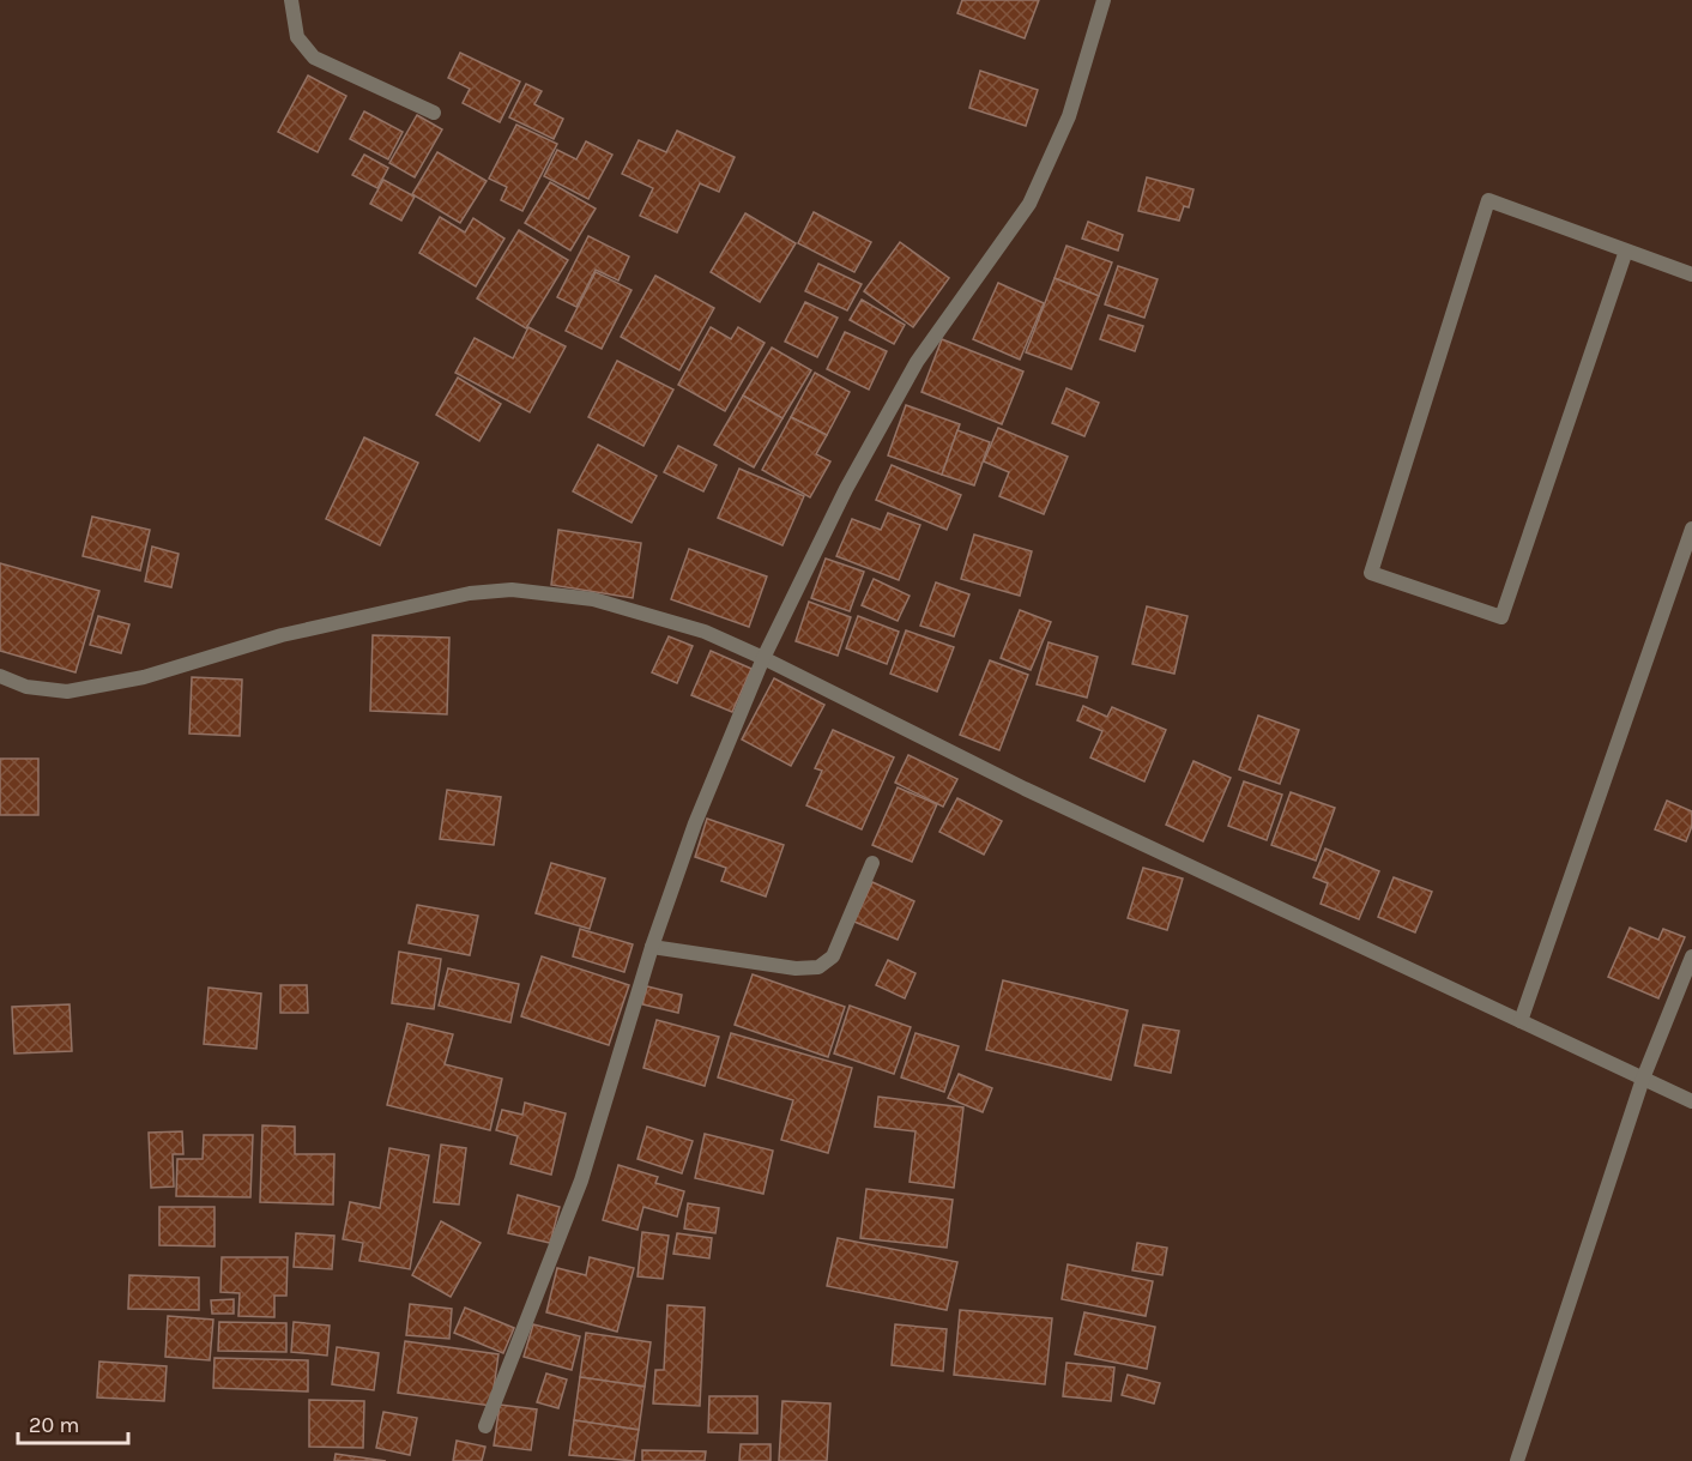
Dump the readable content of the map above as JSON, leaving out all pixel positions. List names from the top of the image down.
{
  "scale_bar": "20 m"
}
